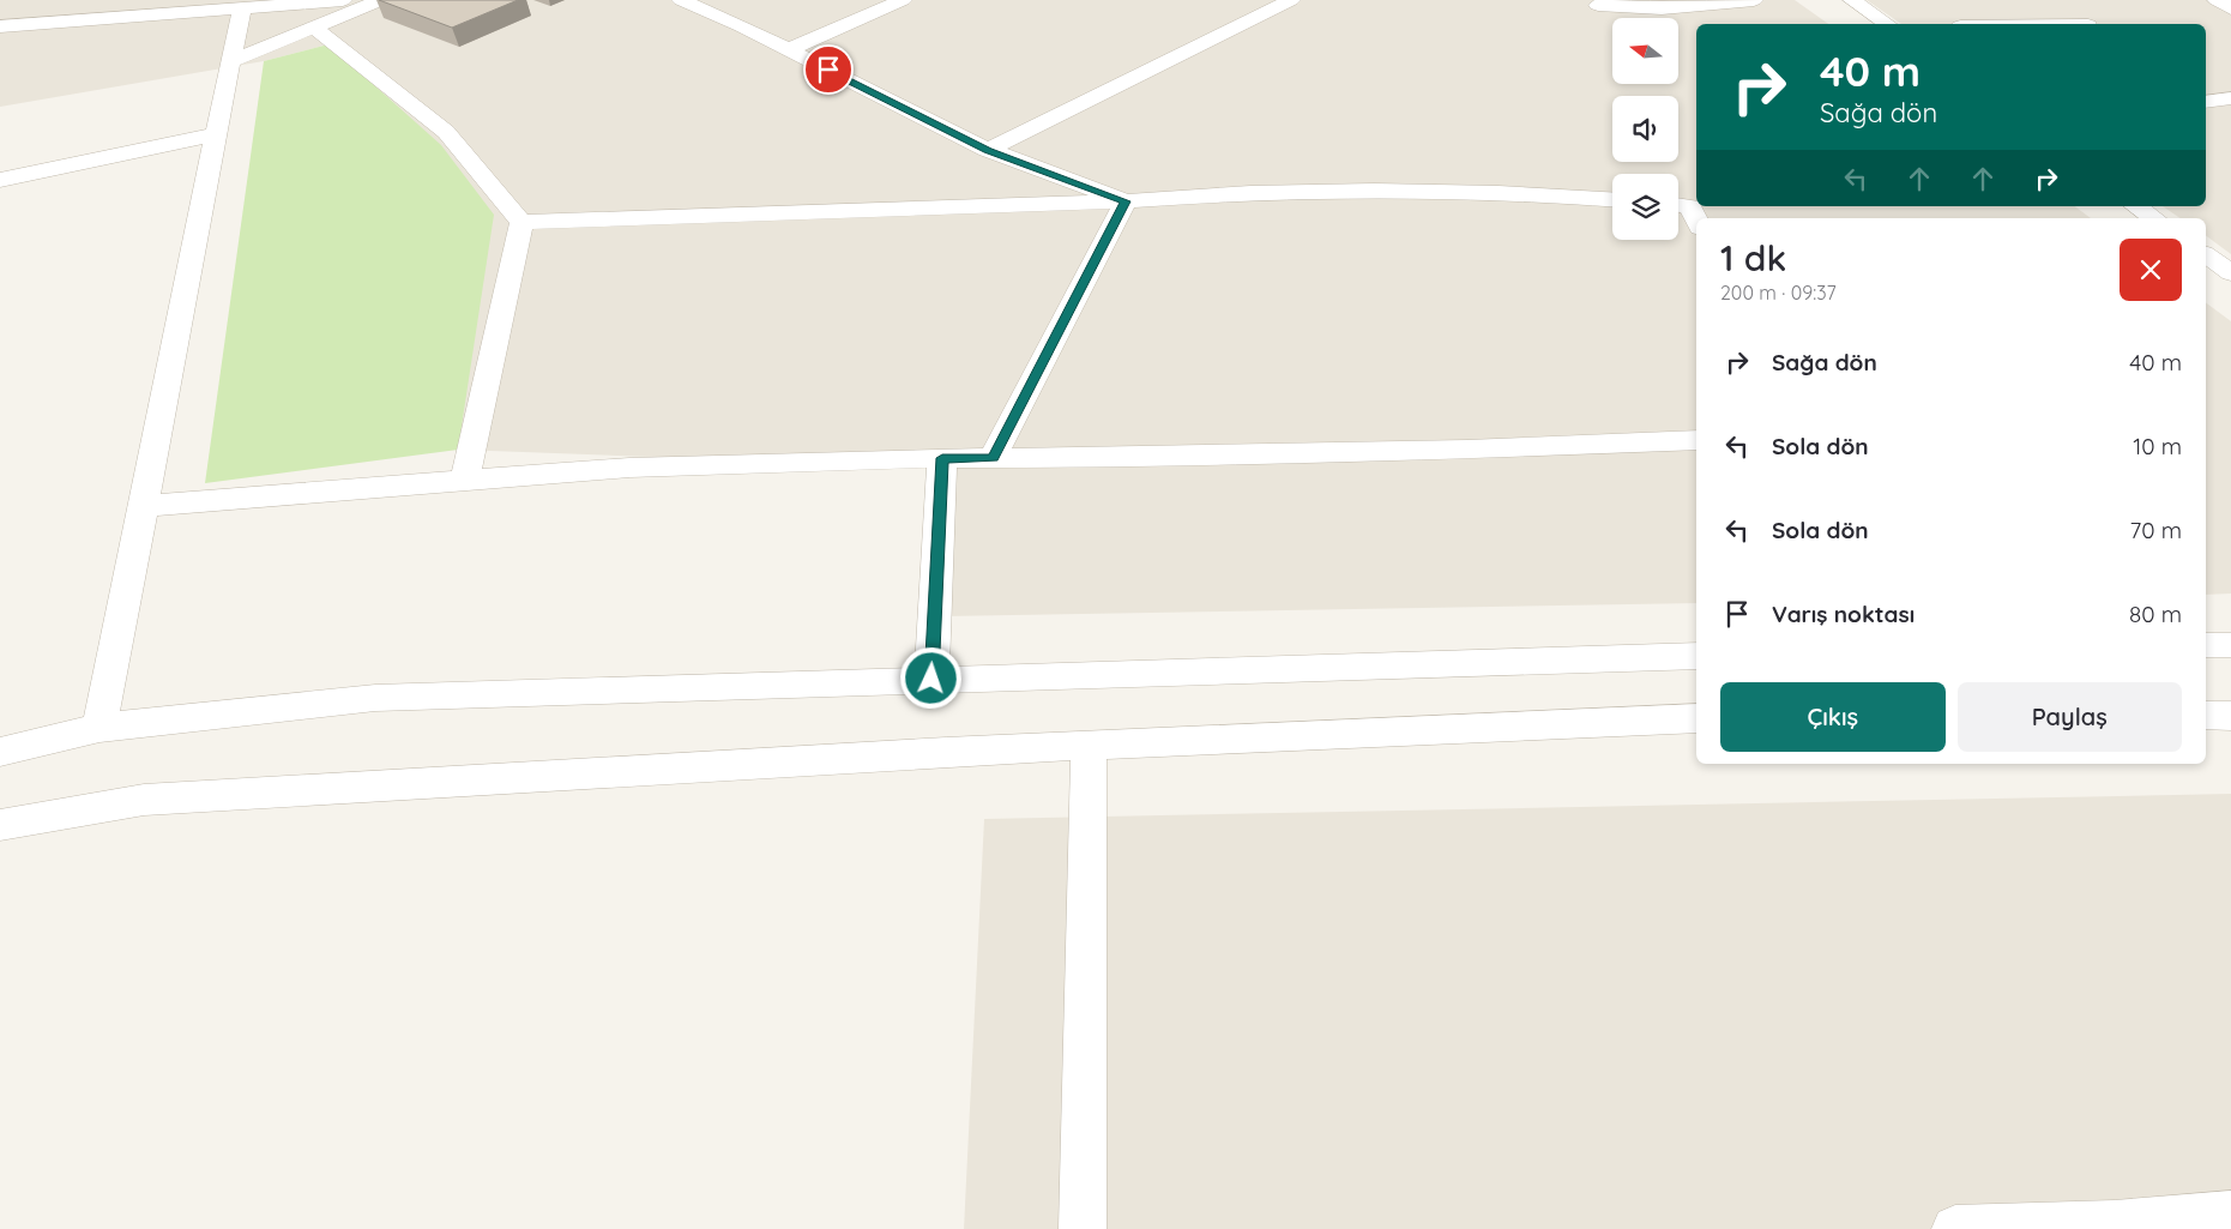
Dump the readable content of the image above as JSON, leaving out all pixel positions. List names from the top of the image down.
{
  "north": "left",
  "page": {
    "turn": ["40 m", "Sağa dön"],
    "heading": ["1 dk", "200 m · 09:37"],
    "list": [
      {
        "name": "Sağa dön",
        "value": "40 m"
      },
      {
        "name": "Sola dön",
        "value": "10 m"
      },
      {
        "name": "Sola dön",
        "value": "70 m"
      },
      {
        "name": "Varış noktası",
        "value": "80 m"
      }
    ],
    "buttons": ["Çıkış", "Paylaş"]
  }
}
